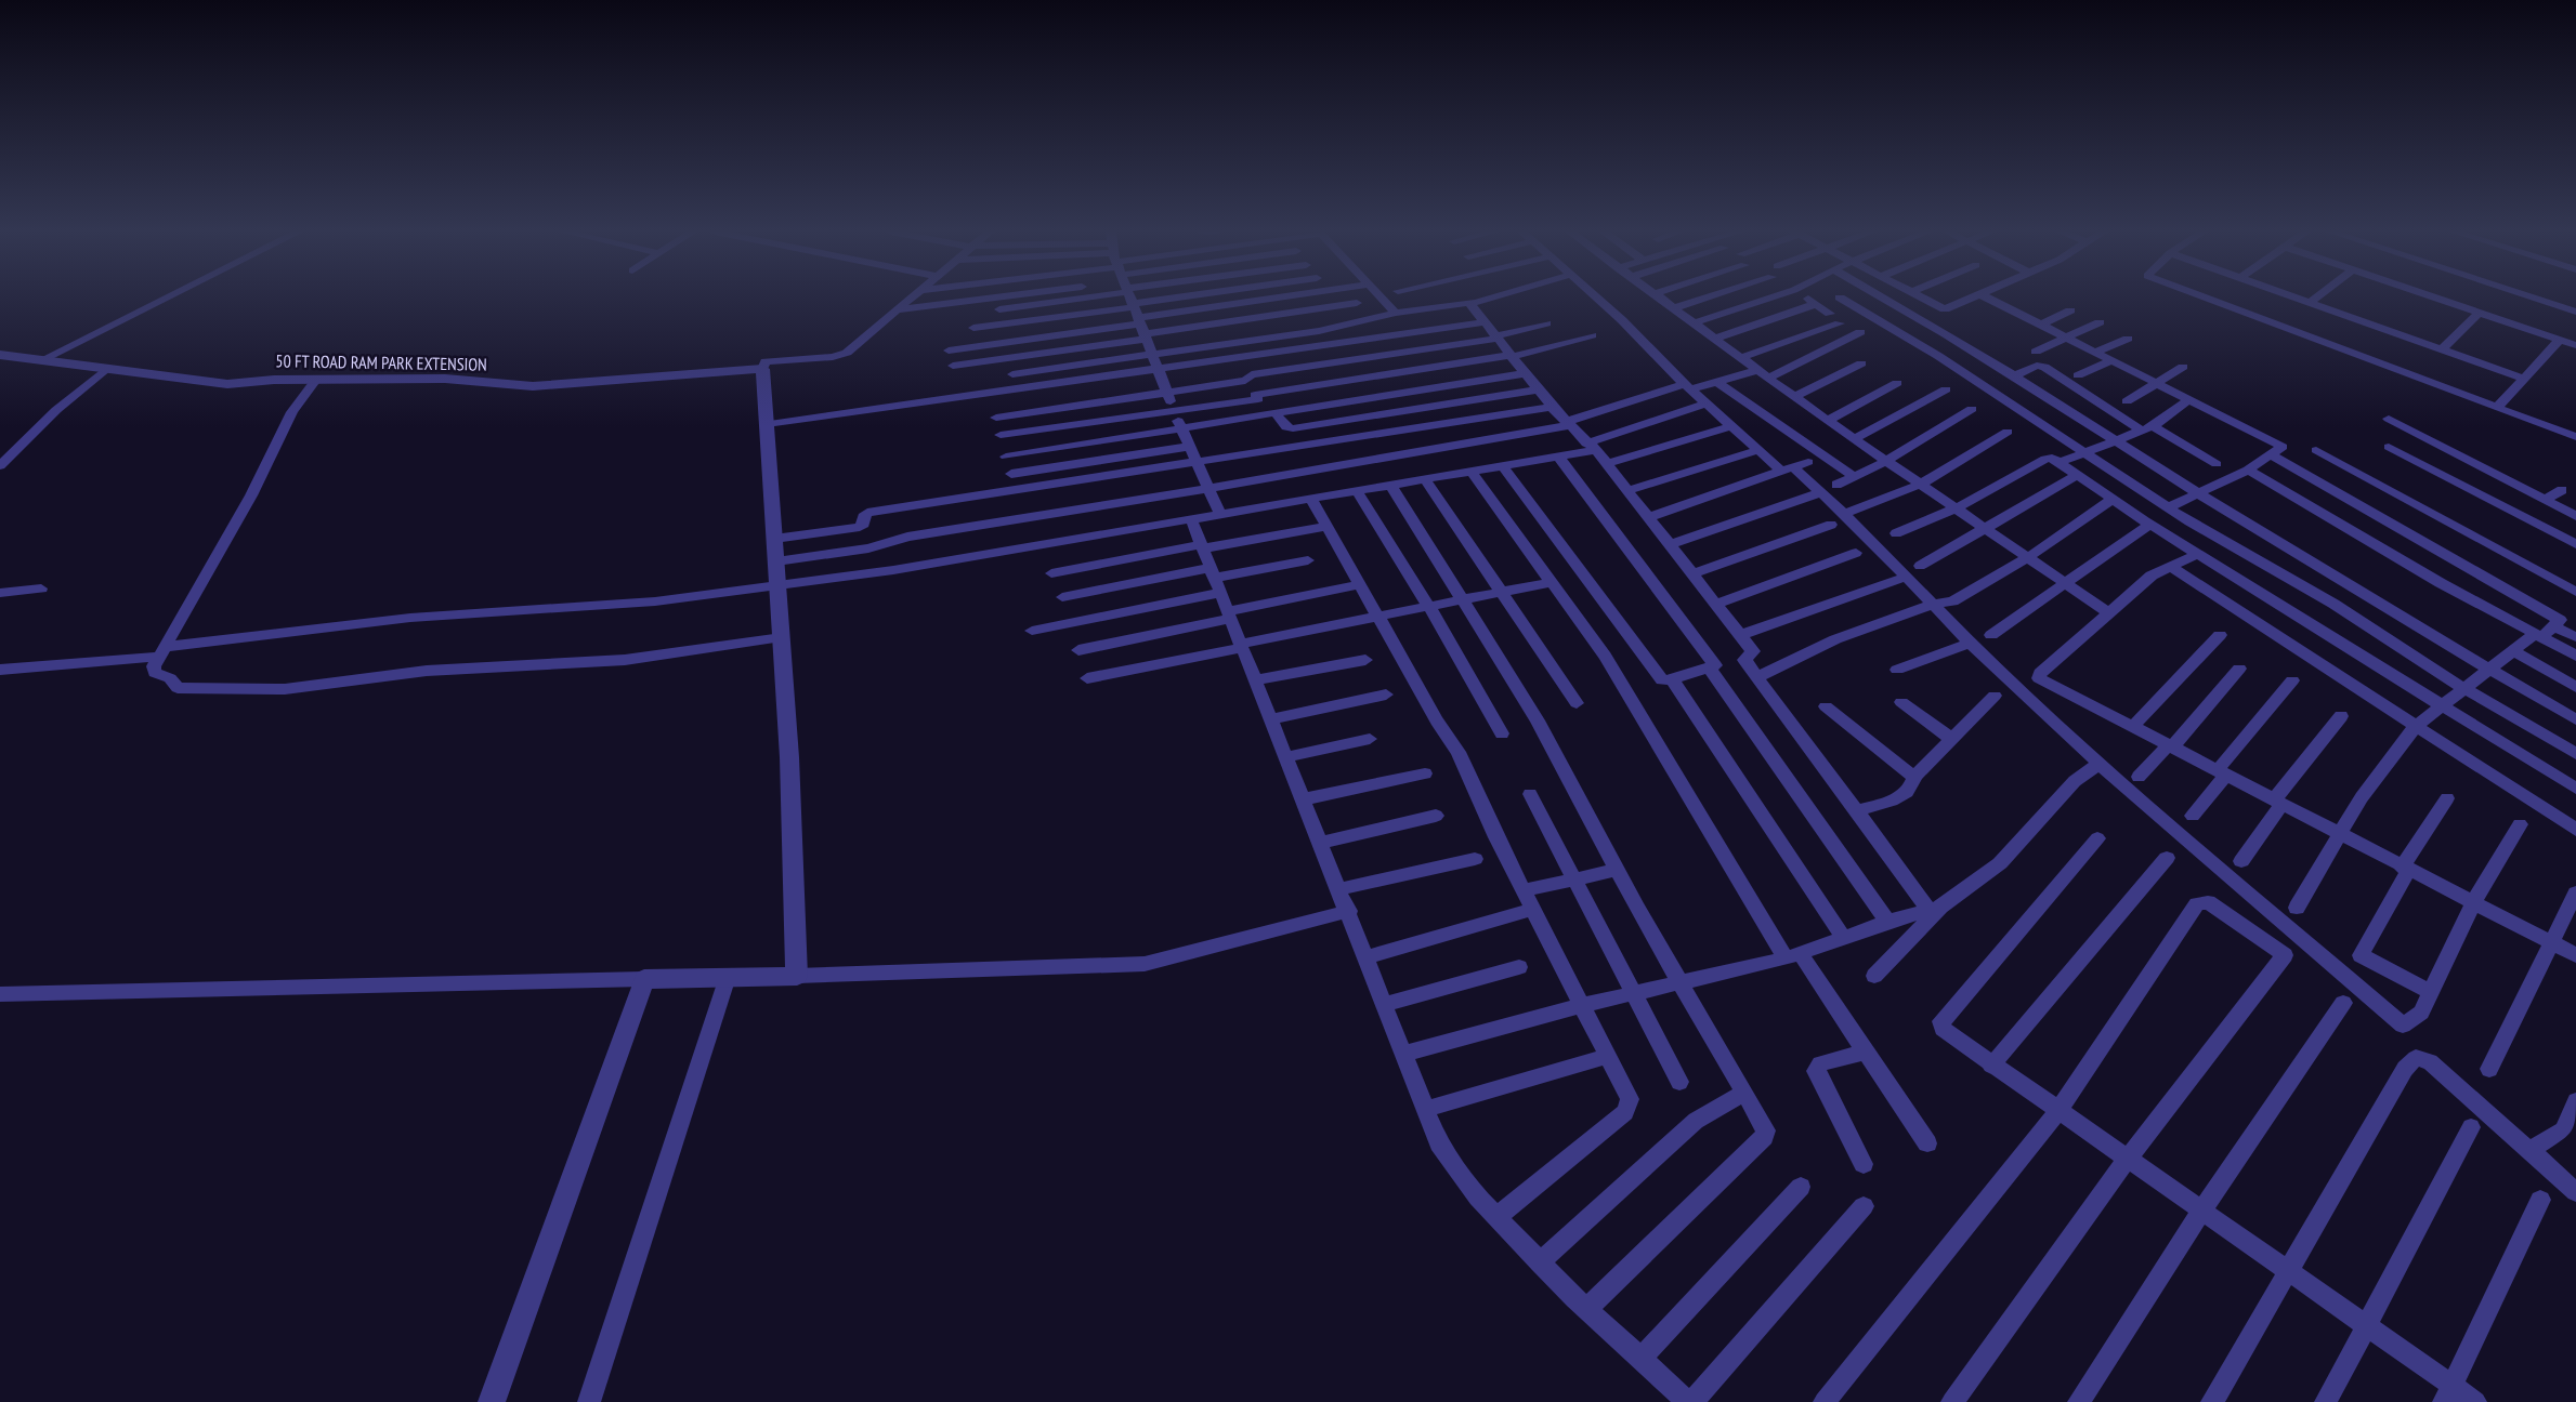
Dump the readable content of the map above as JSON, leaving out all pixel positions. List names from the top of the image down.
{
  "streets": {
    "street": ["50 FT ROAD RAM PARK EXTENSION"]
  }
}
